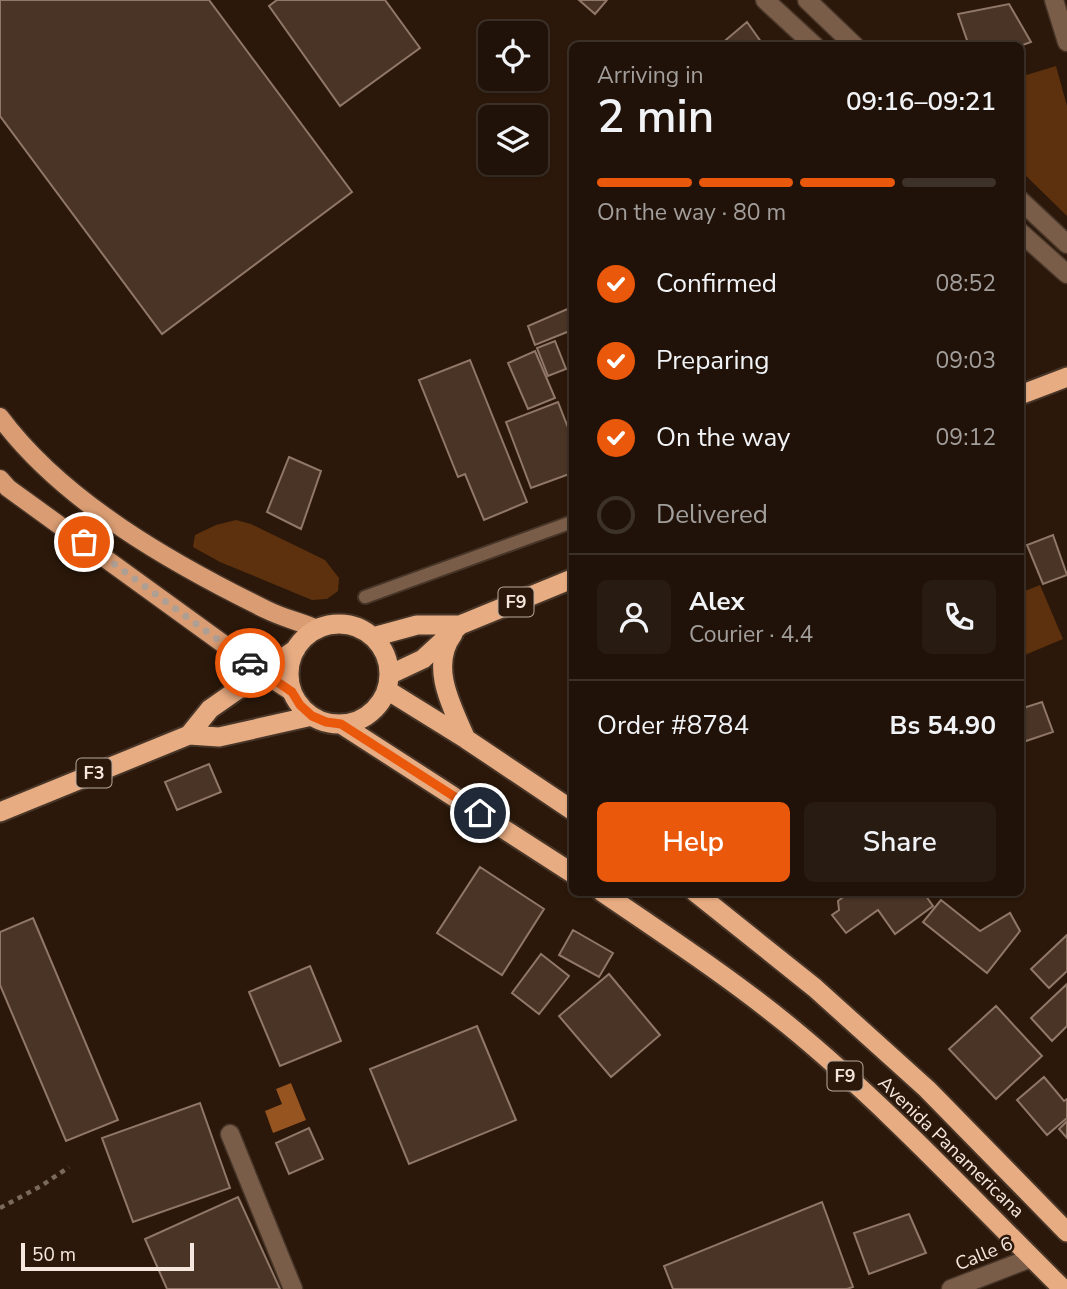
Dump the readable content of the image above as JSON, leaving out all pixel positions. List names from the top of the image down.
{
  "streets": {
    "highway": ["F9", "F3", "Avenida Panamericana"],
    "street": ["Calle 6"]
  },
  "crossings": [
    ["F9", "F3"],
    ["Avenida Panamericana", "Calle 6"]
  ],
  "scale_bar": "50 m",
  "page": {
    "heading": ["2 min", "Arriving in", "09:16–09:21"],
    "panel": [
      "Alex",
      "Courier · 4.4",
      "Order #8784",
      "Bs 54.90"
    ],
    "bar": "On the way · 80 m",
    "list": [
      ["Confirmed", "08:52"],
      ["Preparing", "09:03"],
      ["On the way", "09:12"],
      "Delivered"
    ],
    "buttons": ["Help", "Share"],
    "scale": "50 m"
  }
}
